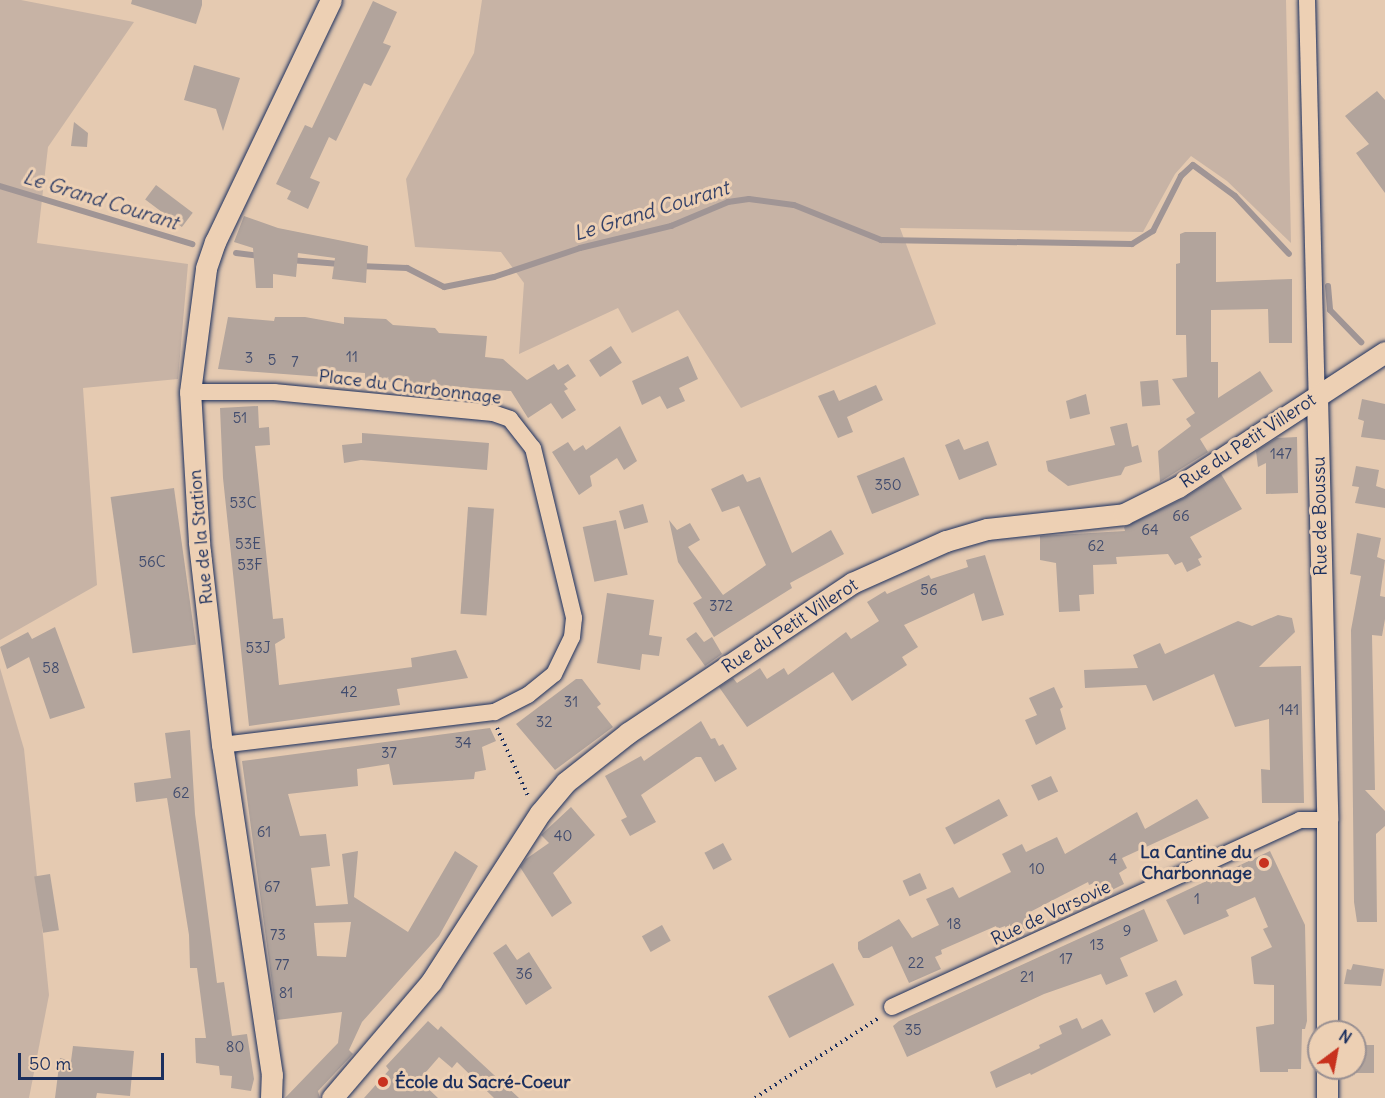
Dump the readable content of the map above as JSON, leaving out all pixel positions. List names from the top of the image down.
{
  "streets": {
    "street": [
      "Place du Charbonnage",
      "Rue du Petit Villerot",
      "Rue de Boussu",
      "Rue de la Station",
      "Rue de Varsovie"
    ]
  },
  "crossings": [
    ["Place du Charbonnage", "Rue de la Station"],
    ["Rue du Petit Villerot", "Rue de Boussu"],
    ["Rue de Boussu", "Rue de Varsovie"]
  ],
  "water": ["Le Grand Courant"],
  "places": ["La Cantine du Charbonnage", "École du Sacré-Coeur"],
  "house_numbers": [
    "11",
    "3",
    "5",
    "7",
    "51",
    "147",
    "350",
    "53C",
    "66",
    "64",
    "53E",
    "62",
    "56C",
    "53F",
    "56",
    "372",
    "53J",
    "58",
    "42",
    "31",
    "141",
    "32",
    "34",
    "37",
    "62",
    "61",
    "40",
    "4",
    "10",
    "67",
    "1",
    "18",
    "9",
    "73",
    "13",
    "17",
    "22",
    "77",
    "36",
    "21",
    "81",
    "35",
    "80"
  ],
  "scale_bar": "50 m",
  "north": "top right"
}
